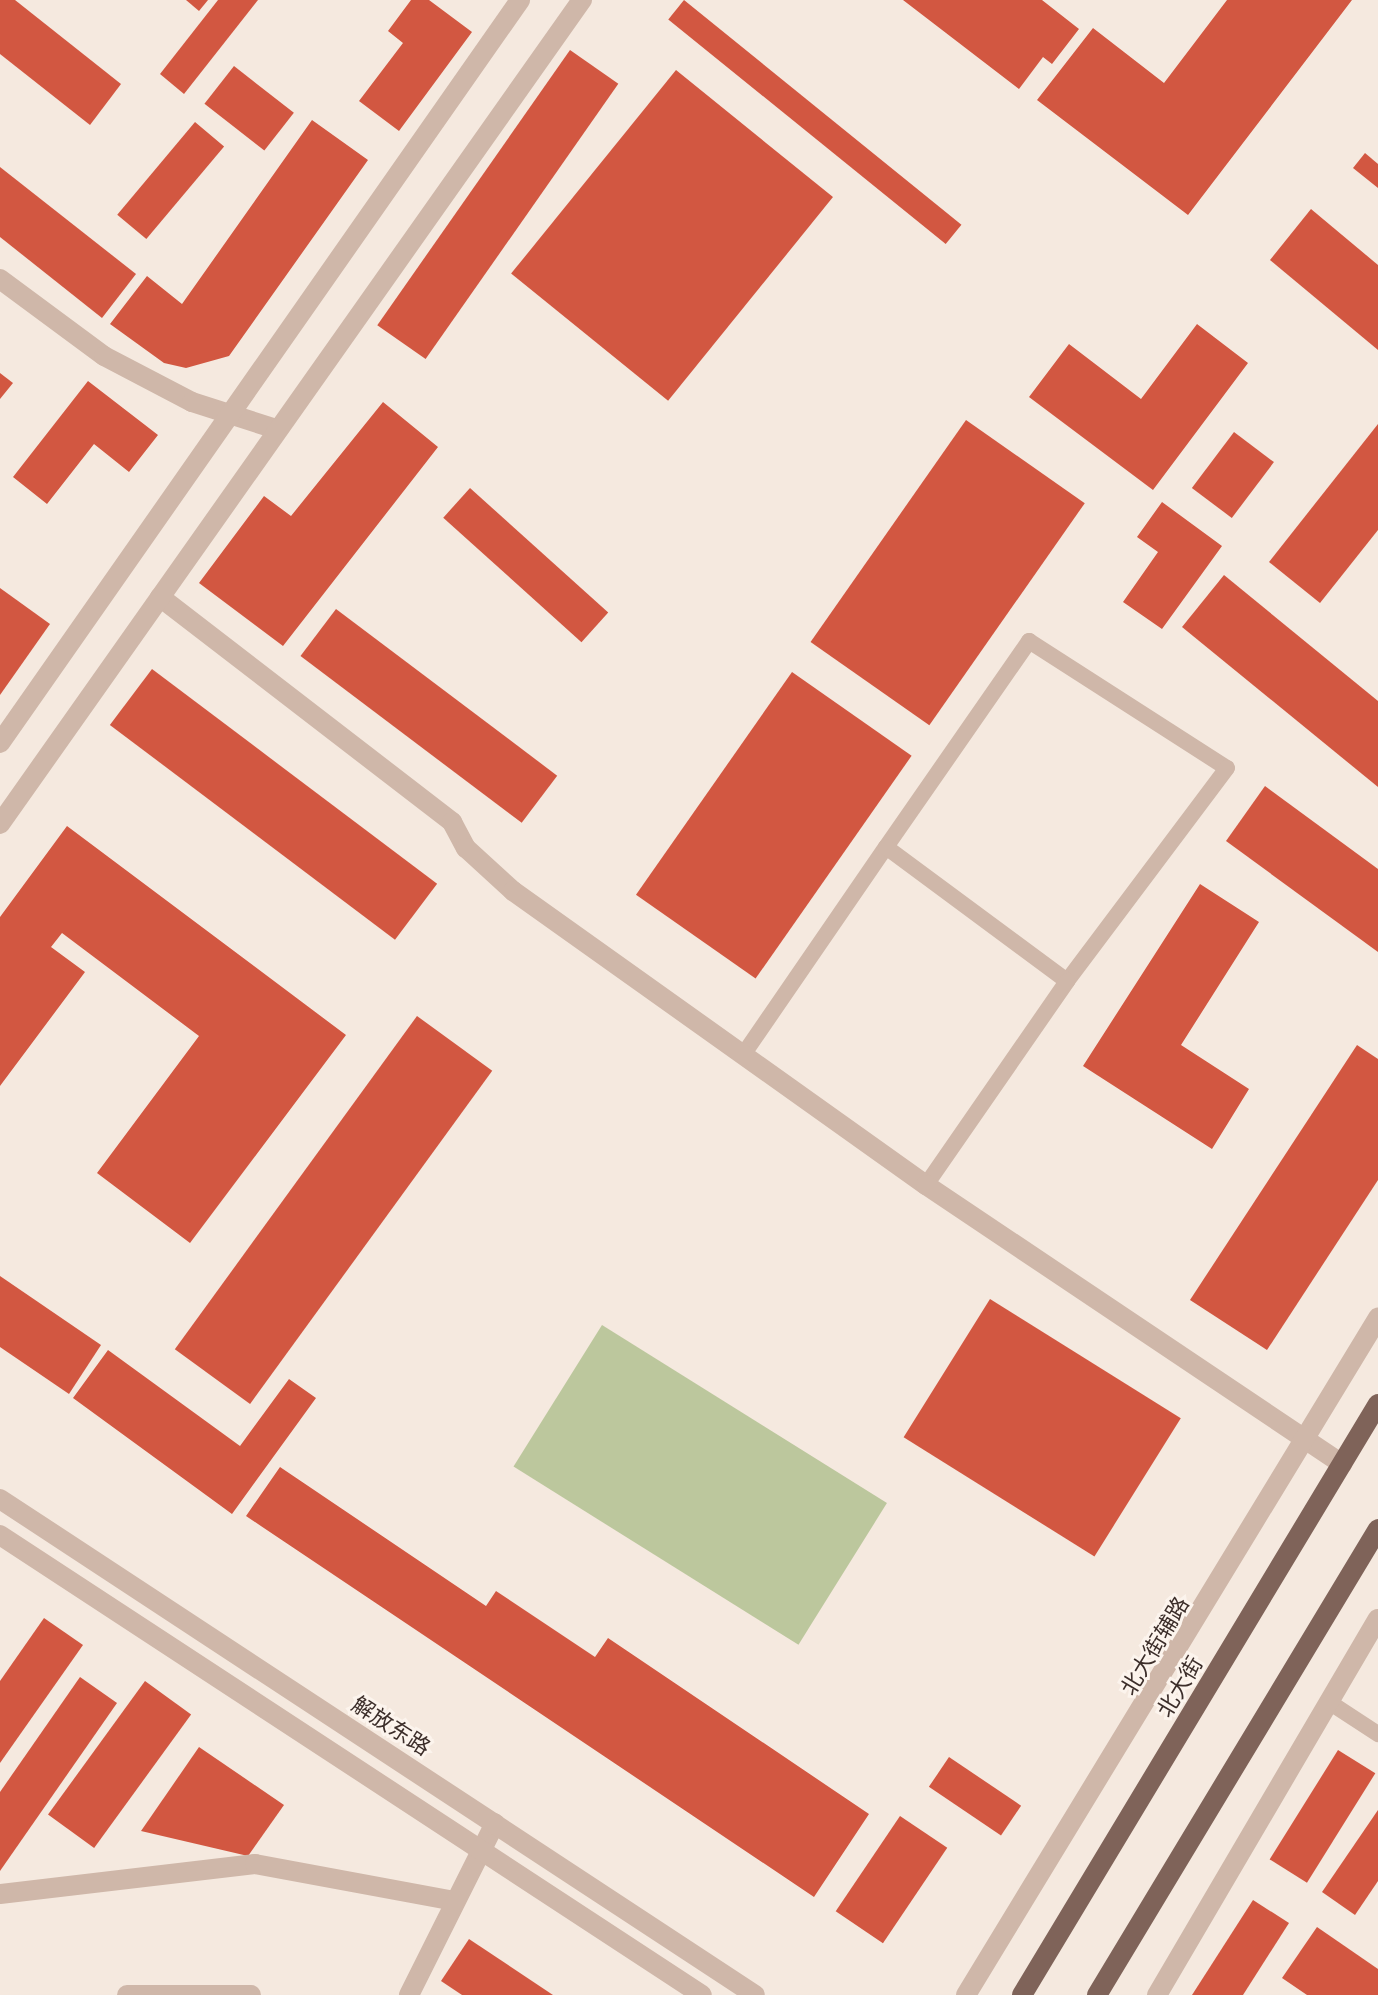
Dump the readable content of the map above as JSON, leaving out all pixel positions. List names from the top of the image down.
{
  "streets": {
    "main road": ["北大街"],
    "street": ["北大街辅路", "解放东路"]
  }
}
